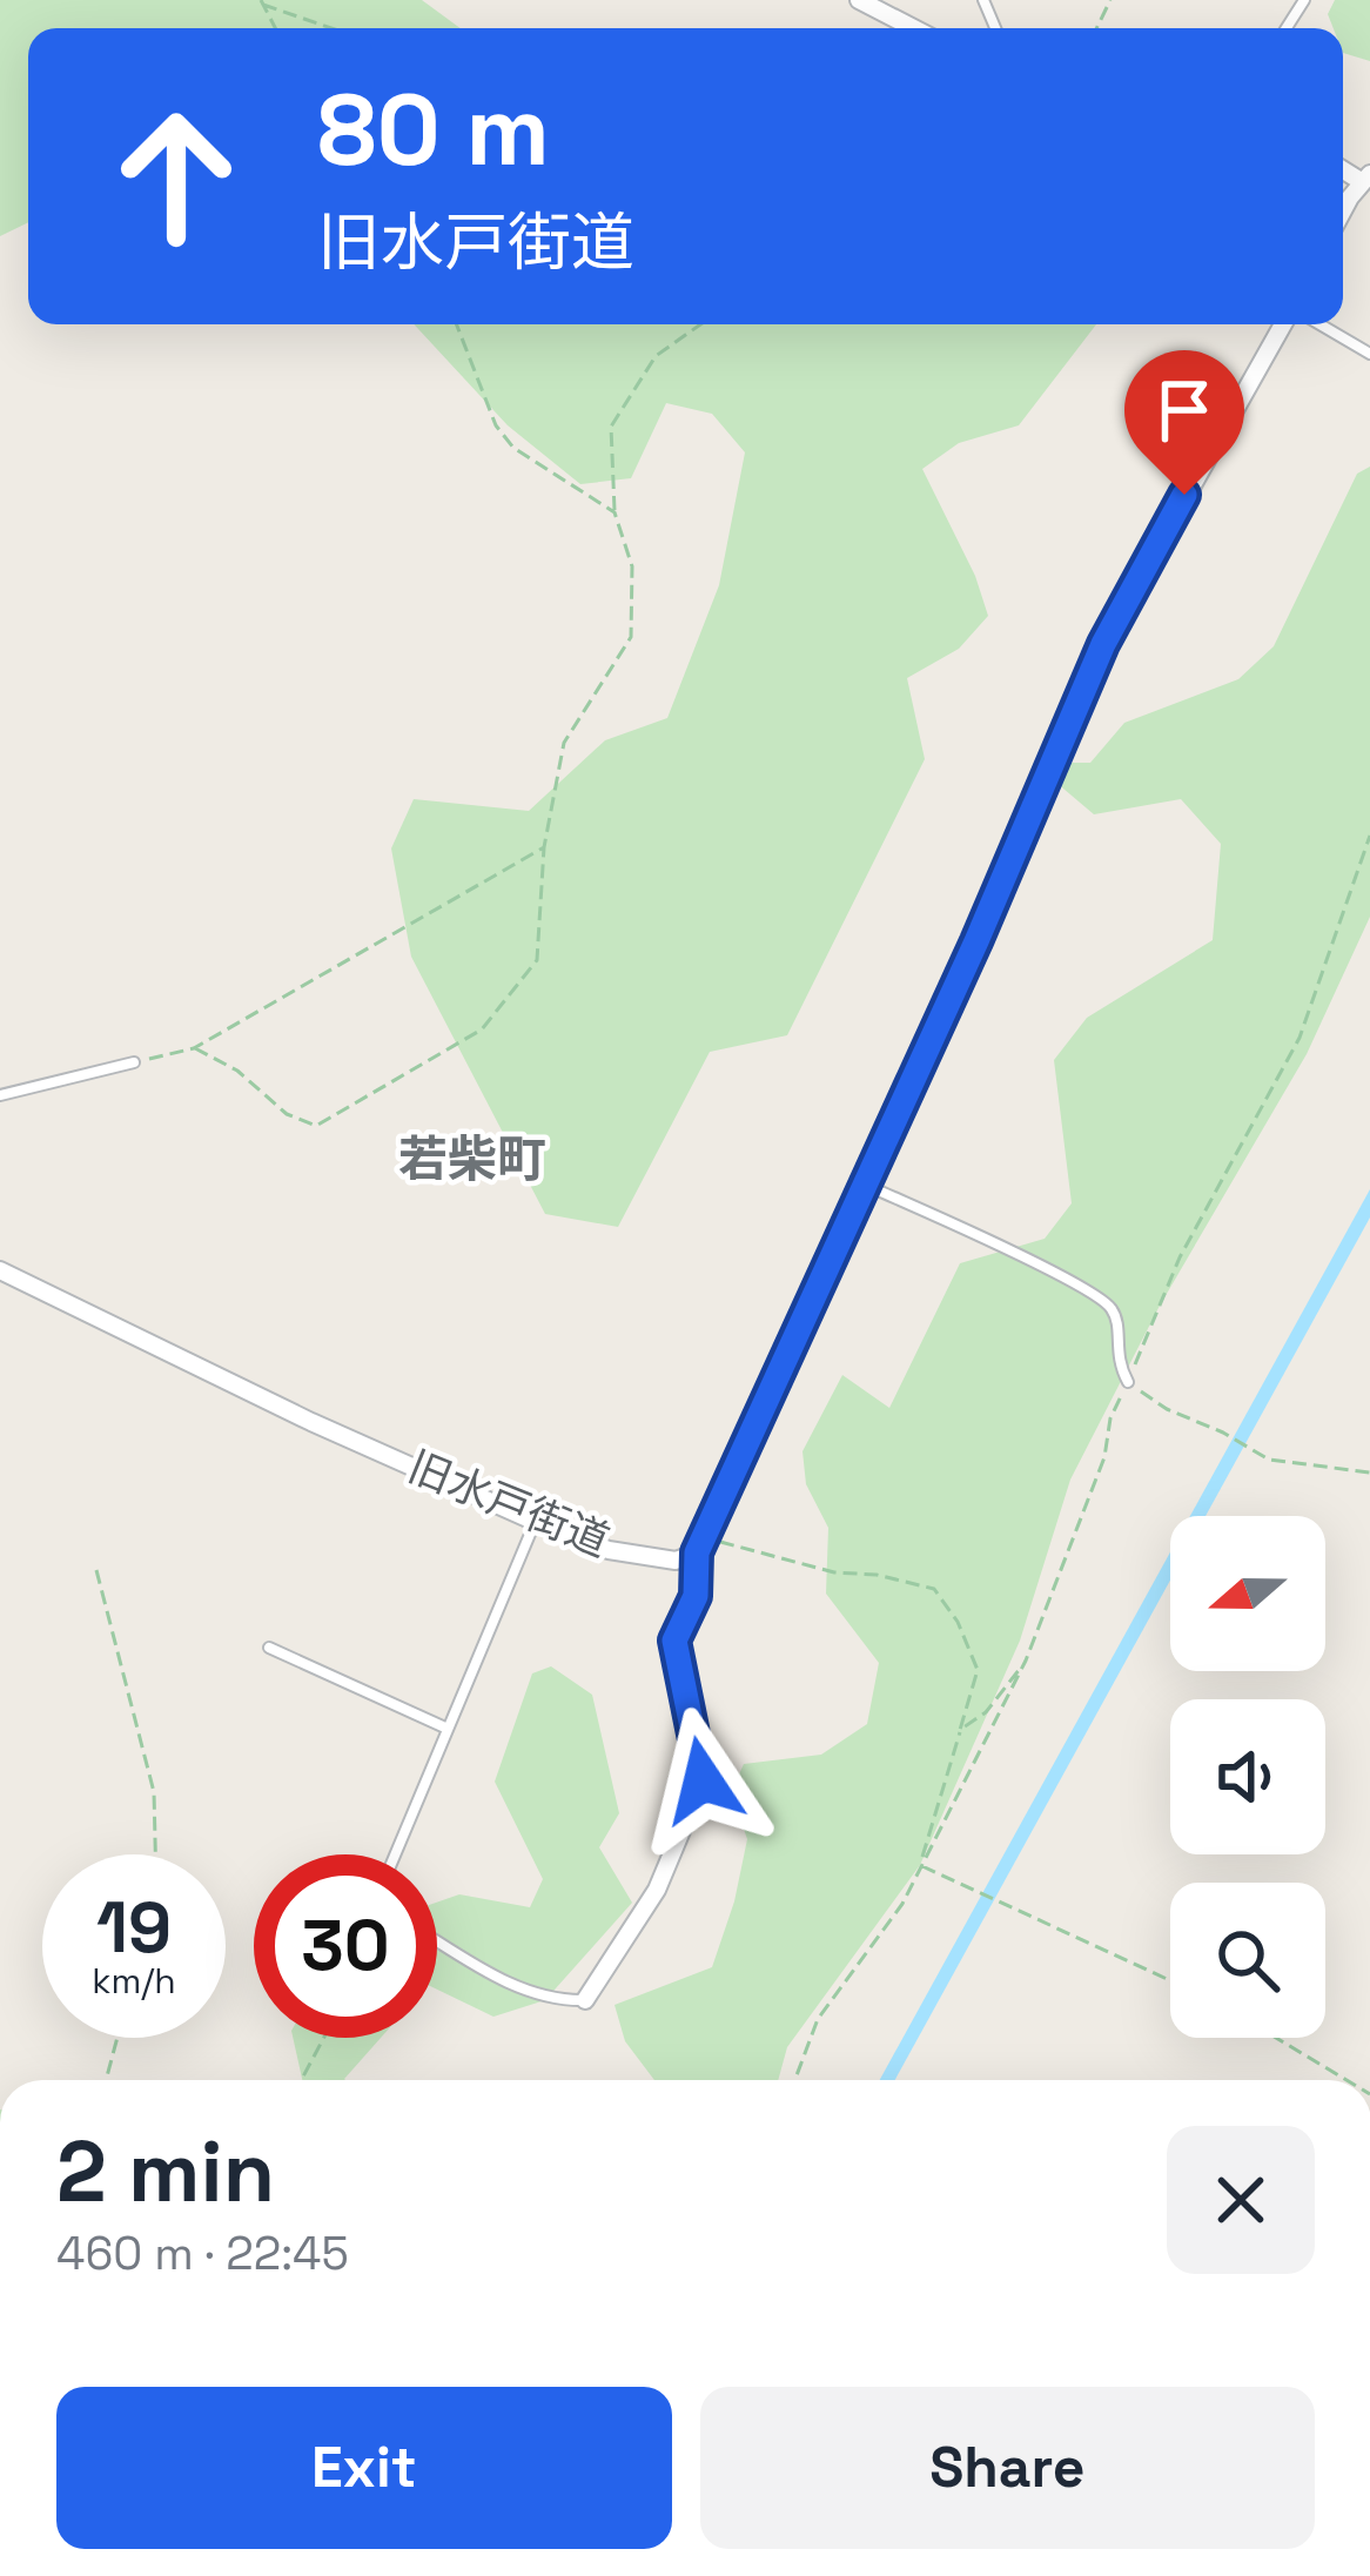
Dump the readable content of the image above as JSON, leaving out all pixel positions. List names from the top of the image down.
{
  "streets": {
    "street": ["旧水戸街道"]
  },
  "districts": ["若柴町"],
  "north": "left",
  "page": {
    "turn": ["80 m", "旧水戸街道"],
    "speed": "19 km/h",
    "limit": "30",
    "heading": ["2 min", "460 m · 22:45"],
    "buttons": ["Exit", "Share"]
  }
}
